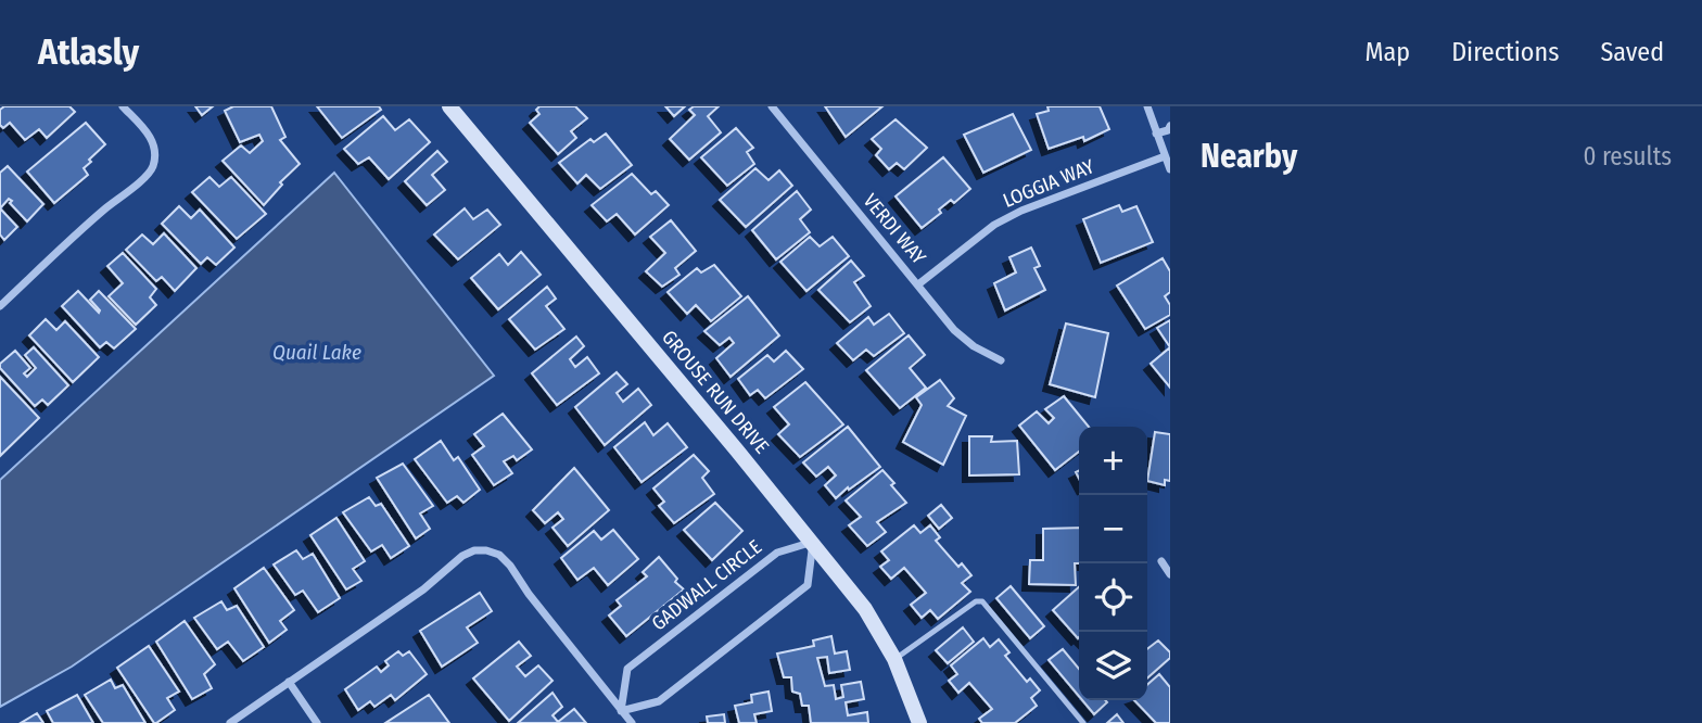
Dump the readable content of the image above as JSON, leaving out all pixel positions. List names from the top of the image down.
{
  "streets": {
    "street": [
      "LOGGIA WAY",
      "VERDI WAY",
      "GROUSE RUN DRIVE",
      "GADWALL CIRCLE"
    ]
  },
  "crossings": [
    ["LOGGIA WAY", "VERDI WAY"],
    ["GROUSE RUN DRIVE", "GADWALL CIRCLE"]
  ],
  "water": ["Quail Lake"],
  "page": {
    "header": "Atlasly",
    "nav": ["Map", "Directions", "Saved"],
    "heading": ["Nearby", "0 results"],
    "map_buttons": ["+", "−"]
  }
}
